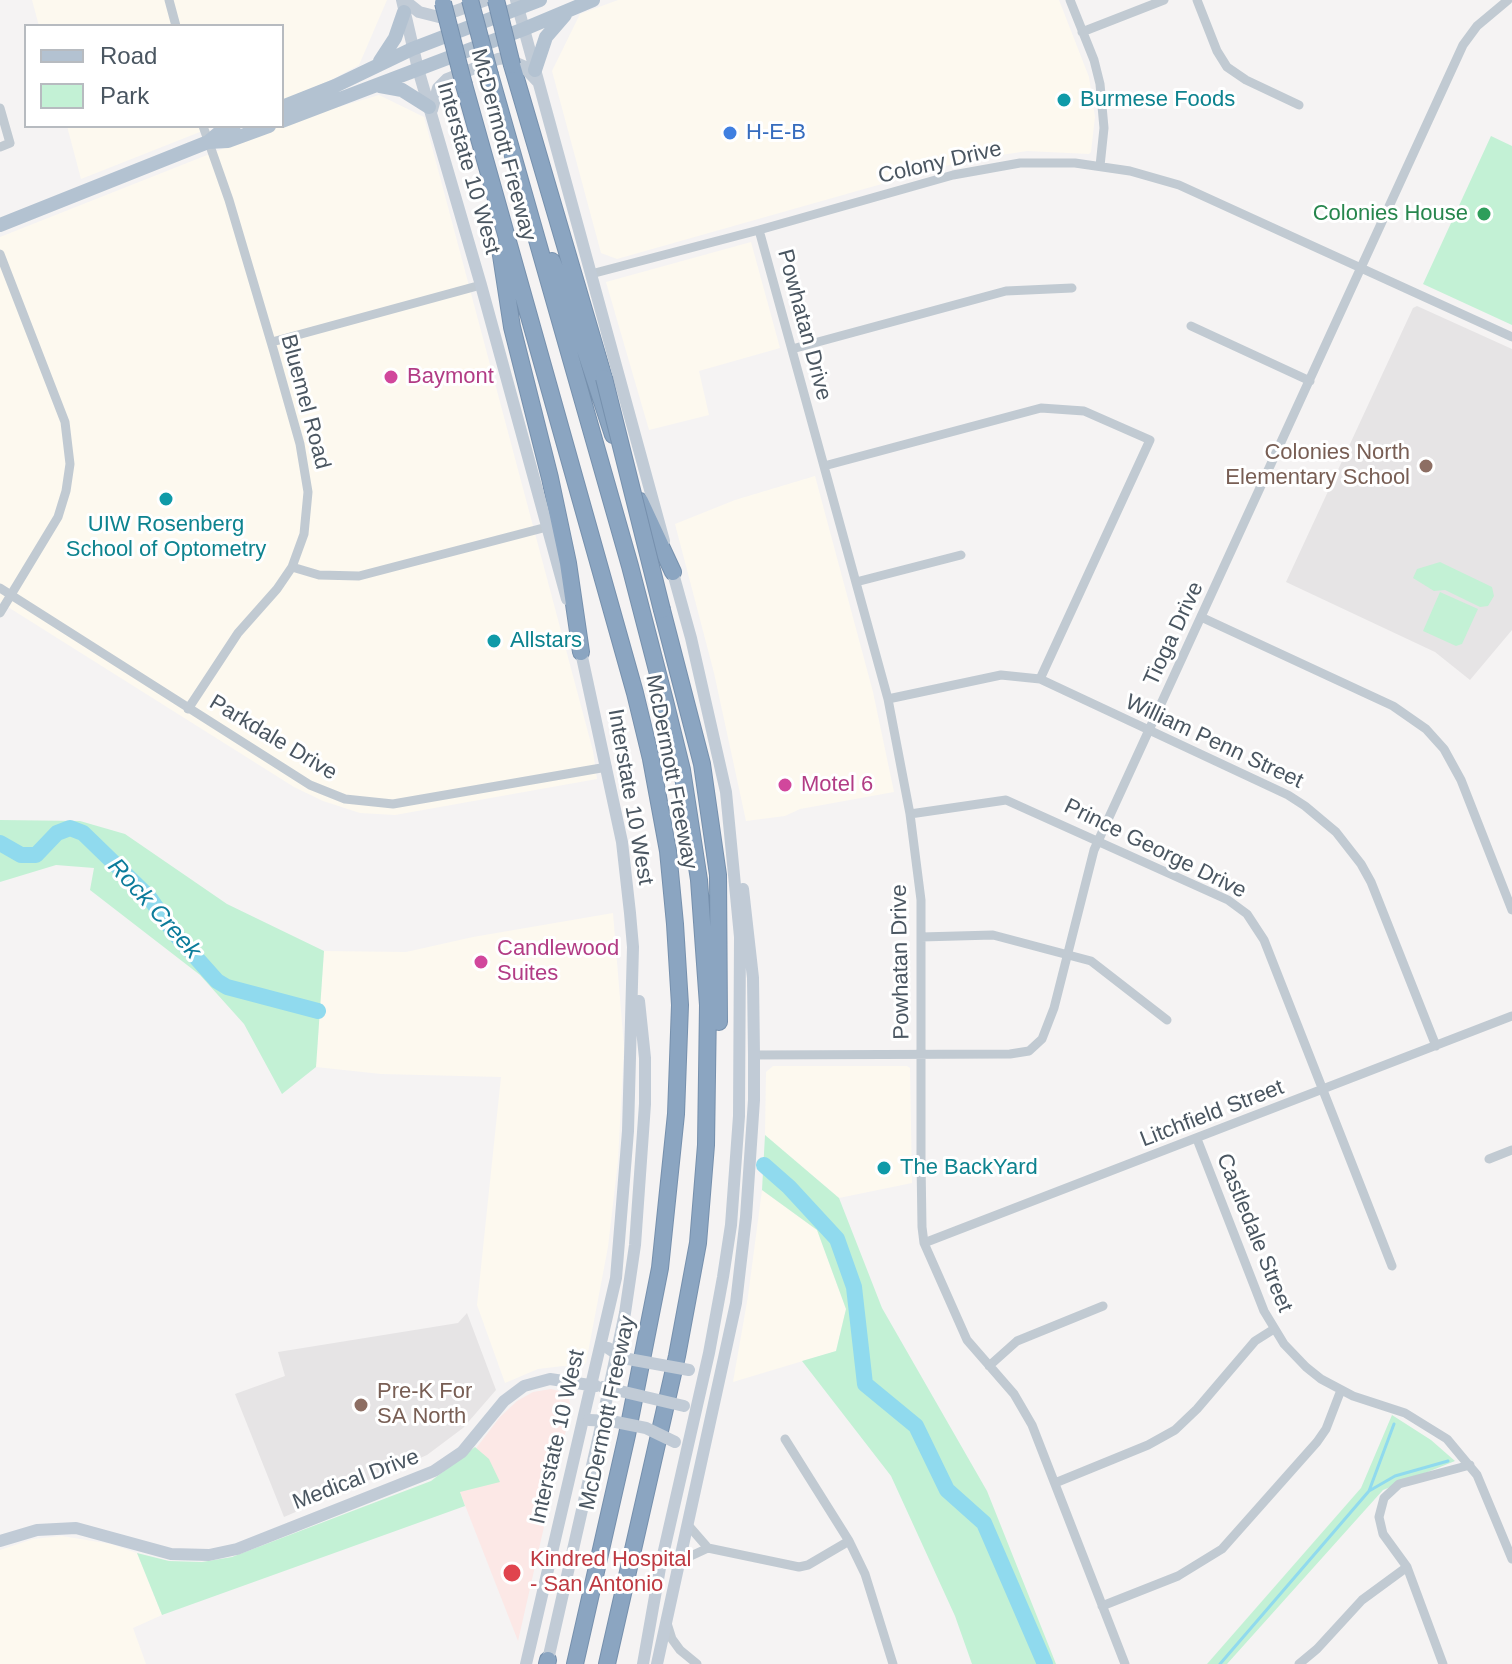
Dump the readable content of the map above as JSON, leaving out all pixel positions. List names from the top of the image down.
{
  "streets": {
    "highway": ["McDermott Freeway"],
    "main road": ["Interstate 10 West", "Medical Drive"],
    "street": [
      "Colony Drive",
      "Powhatan Drive",
      "Bluemel Road",
      "Tioga Drive",
      "Parkdale Drive",
      "William Penn Street",
      "Prince George Drive",
      "Litchfield Street",
      "Castledale Street"
    ]
  },
  "crossings": [
    ["Colony Drive", "Powhatan Drive"],
    ["Colony Drive", "Tioga Drive"],
    ["Interstate 10 West", "Parkdale Drive"],
    ["Interstate 10 West", "Medical Drive"],
    ["Powhatan Drive", "Tioga Drive"],
    ["Powhatan Drive", "William Penn Street"],
    ["Powhatan Drive", "Prince George Drive"],
    ["Powhatan Drive", "Litchfield Street"],
    ["Bluemel Road", "Parkdale Drive"],
    ["Tioga Drive", "William Penn Street"],
    ["Tioga Drive", "Prince George Drive"],
    ["William Penn Street", "Litchfield Street"],
    ["Prince George Drive", "Litchfield Street"],
    ["Litchfield Street", "Castledale Street"]
  ],
  "water": ["Rock Creek"],
  "places": [
    "Burmese Foods",
    "H-E-B",
    "Colonies House",
    "Baymont",
    "Colonies North Elementary School",
    "UIW Rosenberg School of Optometry",
    "Allstars",
    "Motel 6",
    "Candlewood Suites",
    "The BackYard",
    "Pre-K For SA North",
    "Kindred Hospital - San Antonio"
  ],
  "legend": ["Road", "Park"]
}
